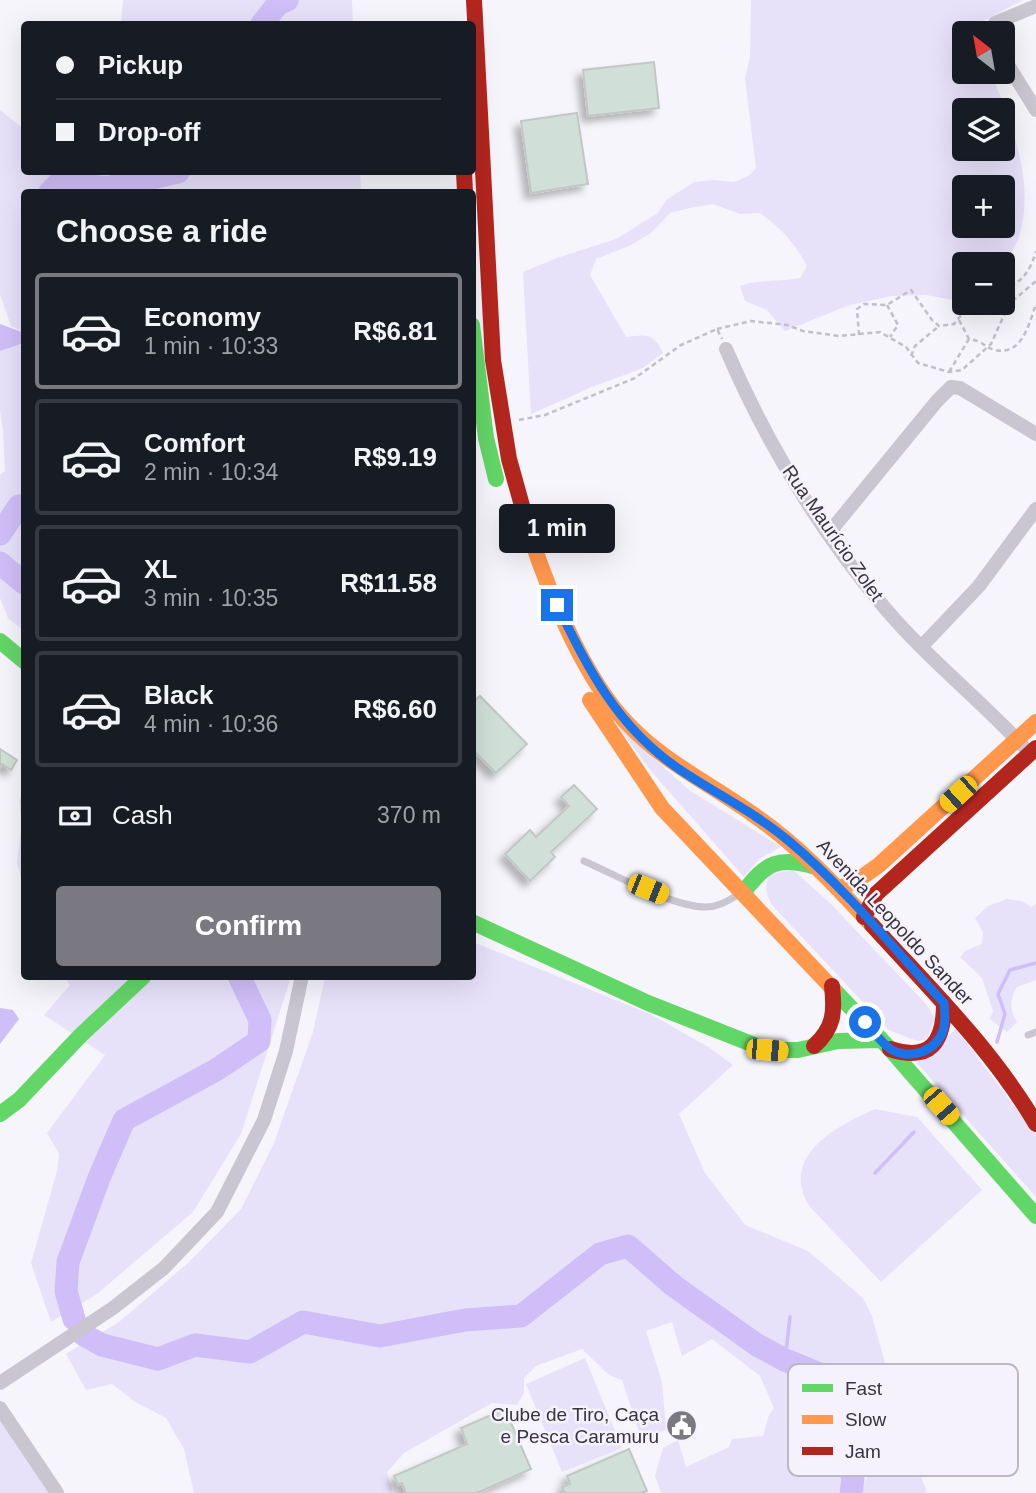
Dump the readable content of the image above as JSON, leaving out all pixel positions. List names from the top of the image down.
{
  "streets": {
    "main road": ["Avenida Leopoldo Sander"],
    "street": ["Rua Maurício Zolet"]
  },
  "places": {
    "public building": ["Clube de Tiro, Caça e Pesca Caramuru"]
  },
  "legend": ["Fast", "Slow", "Jam"],
  "north": "top left",
  "page": {
    "map_buttons": ["+", "−"],
    "banner": ["Pickup", "Drop-off"],
    "heading": "Choose a ride",
    "list": [
      {
        "name": "Economy",
        "note": "1 min · 10:33",
        "value": "R$6.81"
      },
      {
        "name": "Comfort",
        "note": "2 min · 10:34",
        "value": "R$9.19"
      },
      {
        "name": "XL",
        "note": "3 min · 10:35",
        "value": "R$11.58"
      },
      {
        "name": "Black",
        "note": "4 min · 10:36",
        "value": "R$6.60"
      }
    ],
    "bubble": "1 min",
    "pay": ["Cash", "370 m"],
    "buttons": "Confirm"
  }
}
